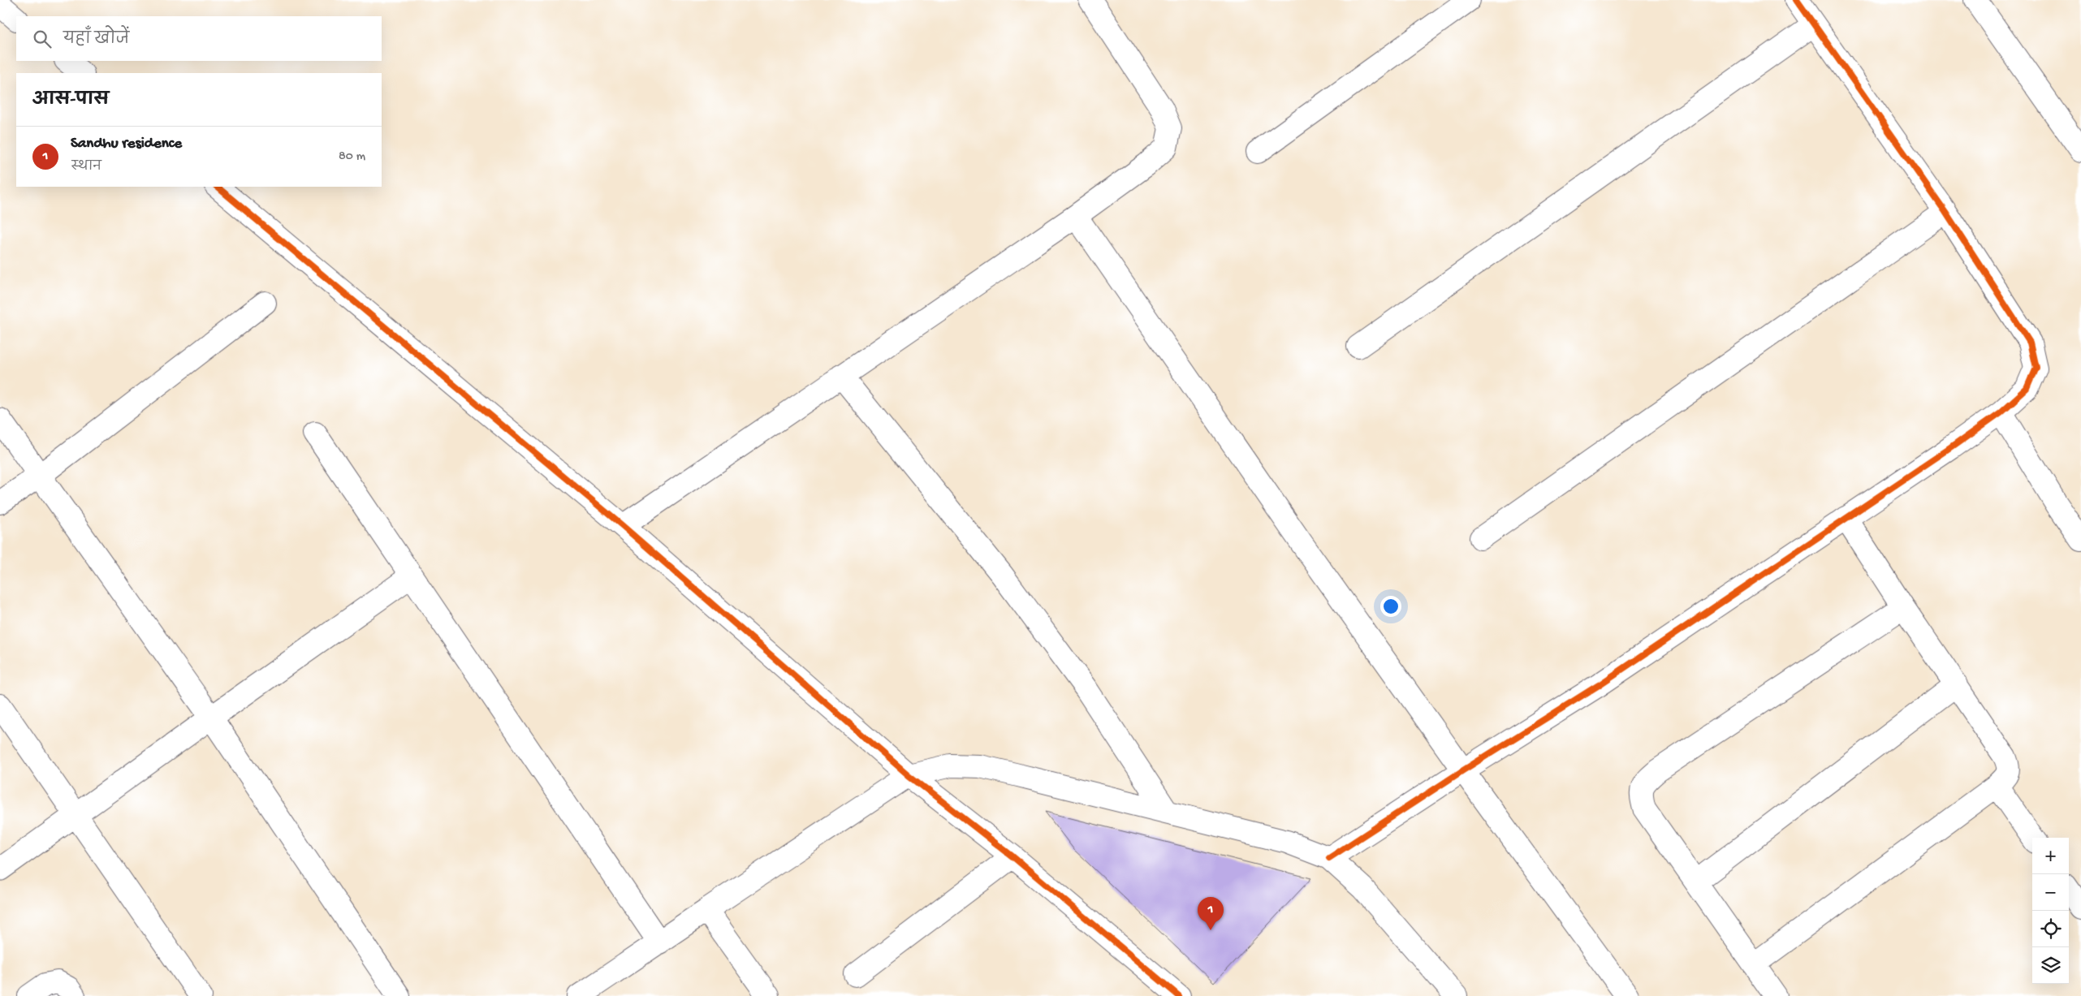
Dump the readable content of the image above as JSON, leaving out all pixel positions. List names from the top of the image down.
{
  "page": {
    "search": "यहाँ खोजें",
    "heading": "आस-पास",
    "list": [
      {
        "mark": "1",
        "name": "Sandhu residence",
        "note": "स्थान",
        "value": "80 m"
      }
    ],
    "map_buttons": ["+", "−"],
    "pins": "1"
  }
}
